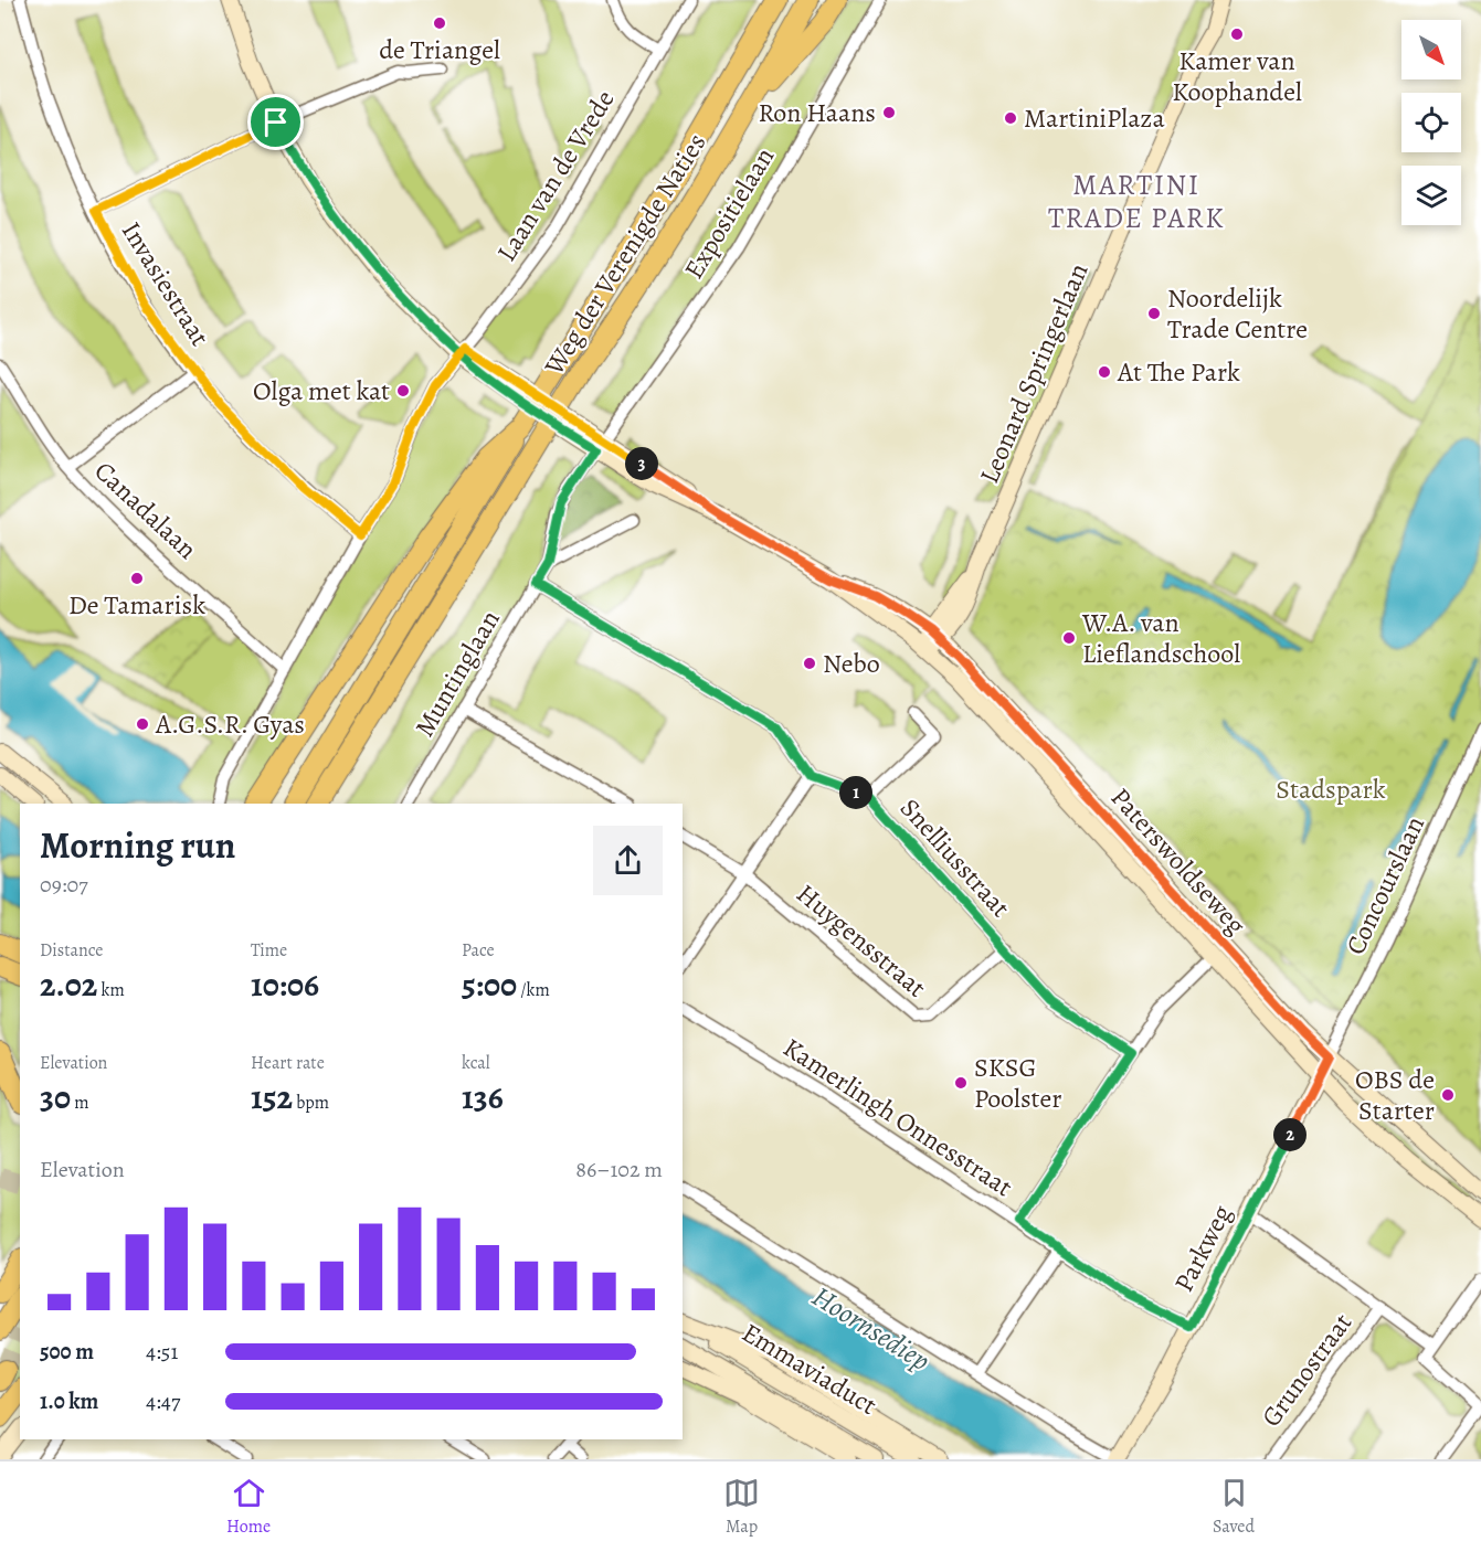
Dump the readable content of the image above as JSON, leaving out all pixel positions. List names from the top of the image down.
{
  "streets": {
    "highway": ["Weg der Verenigde Naties"],
    "main road": [
      "Leonard Springerlaan",
      "Paterswoldseweg",
      "Parkweg",
      "Emmaviaduct"
    ],
    "street": [
      "Laan van de Vrede",
      "Expositielaan",
      "Invasiestraat",
      "Canadalaan",
      "Muntinglaan",
      "Snelliusstraat",
      "Concourslaan",
      "Huygensstraat",
      "Kamerlingh Onnesstraat",
      "Grunostraat"
    ]
  },
  "crossings": [
    ["Laan van de Vrede", "Invasiestraat"],
    ["Laan van de Vrede", "Canadalaan"],
    ["Laan van de Vrede", "Paterswoldseweg"],
    ["Expositielaan", "Muntinglaan"],
    ["Expositielaan", "Paterswoldseweg"],
    ["Leonard Springerlaan", "Paterswoldseweg"],
    ["Muntinglaan", "Paterswoldseweg"],
    ["Snelliusstraat", "Huygensstraat"],
    ["Paterswoldseweg", "Concourslaan"],
    ["Paterswoldseweg", "Parkweg"],
    ["Concourslaan", "Parkweg"],
    ["Kamerlingh Onnesstraat", "Parkweg"]
  ],
  "districts": ["MARTINI TRADE PARK"],
  "water": ["Hoornsediep"],
  "parks": ["Stadspark"],
  "places": [
    "de Triangel",
    "Kamer van Koophandel",
    "Ron Haans",
    "MartiniPlaza",
    "Noordelijk Trade Centre",
    "At The Park",
    "Olga met kat",
    "De Tamarisk",
    "W.A. van Lieflandschool",
    "Nebo",
    "A.G.S.R. Gyas",
    "SKSG Poolster",
    "OBS de Starter"
  ],
  "north": "bottom right",
  "page": {
    "pins": ["3", "1", "2"],
    "heading": ["Morning run", "09:07"],
    "stats": [
      ["Distance", "2.02 km"],
      ["Time", "10:06"],
      ["Pace", "5:00 /km"],
      ["Elevation", "30 m"],
      ["Heart rate", "152 bpm"],
      ["kcal", "136"]
    ],
    "chart": ["Elevation", "86–102 m"],
    "list": [
      {
        "name": "500 m",
        "note": "4:51"
      },
      {
        "name": "1.0 km",
        "note": "4:47"
      }
    ],
    "tabs": ["Home", "Map", "Saved"]
  }
}
